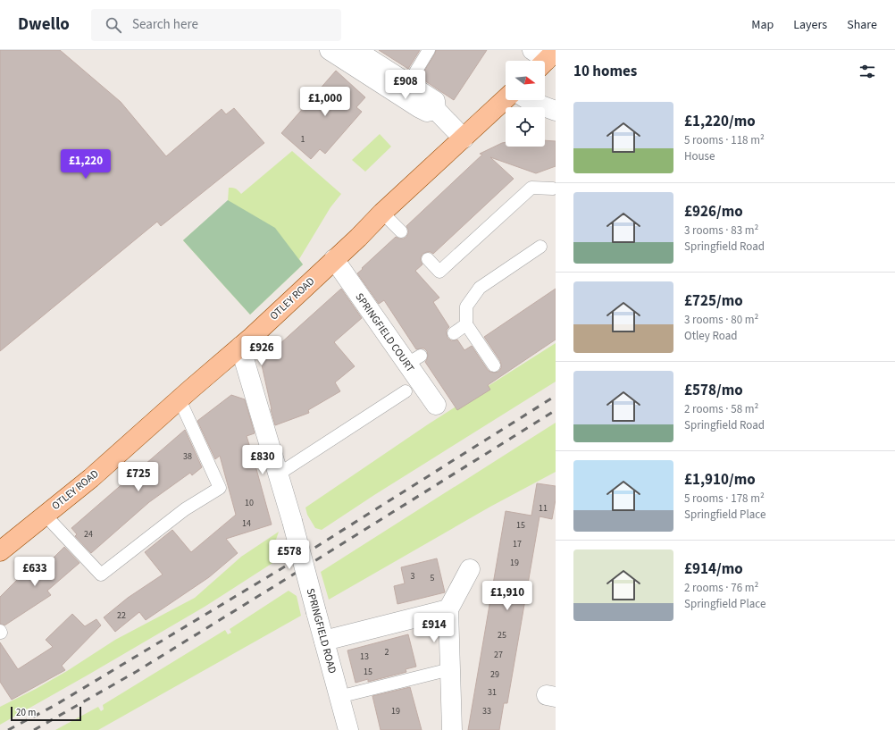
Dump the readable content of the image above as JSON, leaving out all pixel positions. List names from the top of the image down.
{
  "streets": {
    "main road": ["OTLEY ROAD"],
    "street": ["SPRINGFIELD COURT", "SPRINGFIELD ROAD"]
  },
  "crossings": [
    ["OTLEY ROAD", "SPRINGFIELD COURT"],
    ["OTLEY ROAD", "SPRINGFIELD ROAD"]
  ],
  "house_numbers": [
    "1",
    "38",
    "10",
    "11",
    "14",
    "15",
    "24",
    "17",
    "19",
    "3",
    "5",
    "22",
    "25",
    "2",
    "27",
    "13",
    "15",
    "29",
    "31",
    "19",
    "33"
  ],
  "scale_bar": "20 m",
  "north": "right",
  "page": {
    "header": "Dwello",
    "search": "Search here",
    "nav": ["Map", "Layers", "Share"],
    "heading": "10 homes",
    "price": [
      "£908",
      "£1,000",
      "£1,220",
      "£926",
      "£830",
      "£725",
      "£578",
      "£633",
      "£1,910",
      "£914"
    ],
    "list": [
      {
        "name": "£1,220/mo",
        "note": "5 rooms · 118 m² · House"
      },
      {
        "name": "£926/mo",
        "note": "3 rooms · 83 m² · Springfield Road"
      },
      {
        "name": "£725/mo",
        "note": "3 rooms · 80 m² · Otley Road"
      },
      {
        "name": "£578/mo",
        "note": "2 rooms · 58 m² · Springfield Road"
      },
      {
        "name": "£1,910/mo",
        "note": "5 rooms · 178 m² · Springfield Place"
      },
      {
        "name": "£914/mo",
        "note": "2 rooms · 76 m² · Springfield Place"
      }
    ],
    "scale": "20 m"
  }
}
